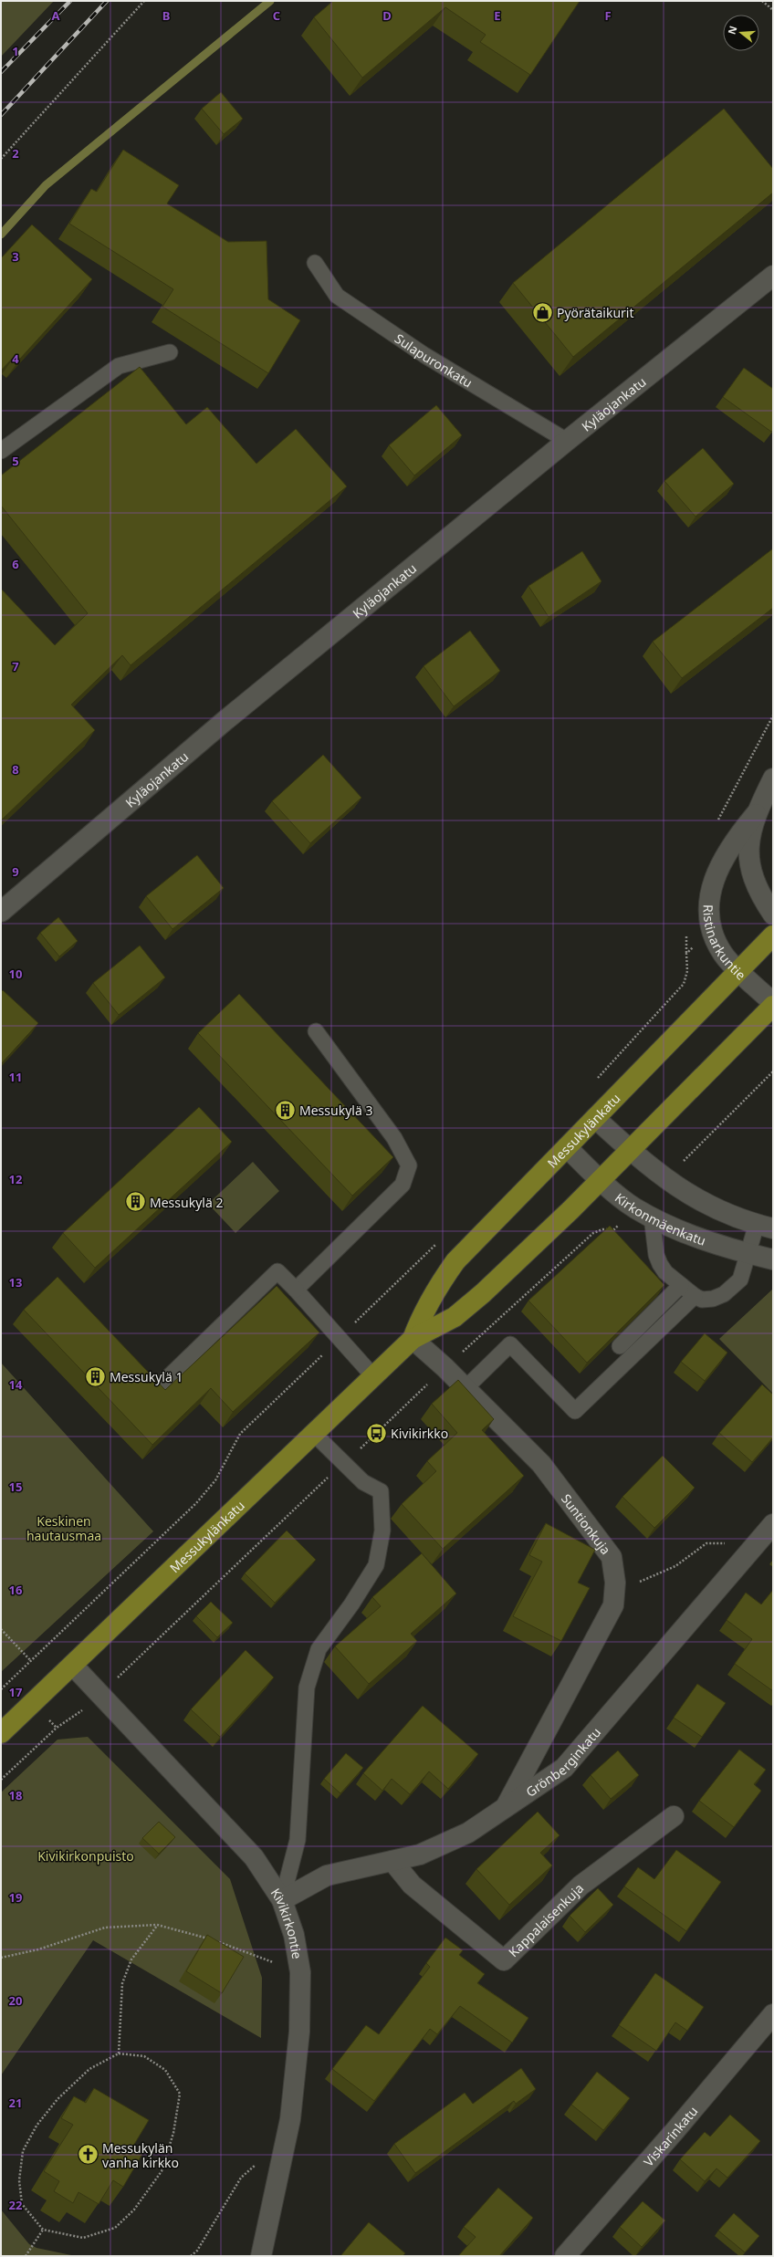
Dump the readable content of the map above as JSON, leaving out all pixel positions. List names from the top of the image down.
{
  "streets": {
    "main road": ["Messukylänkatu"],
    "street": [
      "Kyläojankatu",
      "Ristinarkuntie",
      "Kirkonmäenkatu",
      "Suntionkuja",
      "Grönberginkatu",
      "Kappalaisenkuja",
      "Kivikirkontie",
      "Viskarinkatu"
    ],
    "lane": ["Sulapuronkatu"]
  },
  "crossings": [
    ["Sulapuronkatu", "Kyläojankatu"],
    ["Ristinarkuntie", "Messukylänkatu"],
    ["Messukylänkatu", "Kirkonmäenkatu"],
    ["Messukylänkatu", "Suntionkuja"],
    ["Messukylänkatu", "Kivikirkontie"],
    ["Suntionkuja", "Grönberginkatu"],
    ["Grönberginkatu", "Kappalaisenkuja"],
    ["Grönberginkatu", "Kivikirkontie"]
  ],
  "parks": ["Keskinen hautausmaa", "Kivikirkonpuisto"],
  "places": {
    "shop": ["Pyörätaikurit"],
    "building": ["Messukylä 3", "Messukylä 2", "Messukylä 1"],
    "bus stop": ["Kivikirkko"],
    "church": ["Messukylän vanha kirkko"]
  },
  "north": "left",
  "grid": {
    "columns": [
      "A",
      "B",
      "C",
      "D",
      "E",
      "F"
    ],
    "rows": [
      "1",
      "2",
      "3",
      "4",
      "5",
      "6",
      "7",
      "8",
      "9",
      "10",
      "11",
      "12",
      "13",
      "14",
      "15",
      "16",
      "17",
      "18",
      "19",
      "20",
      "21",
      "22"
    ]
  }
}
